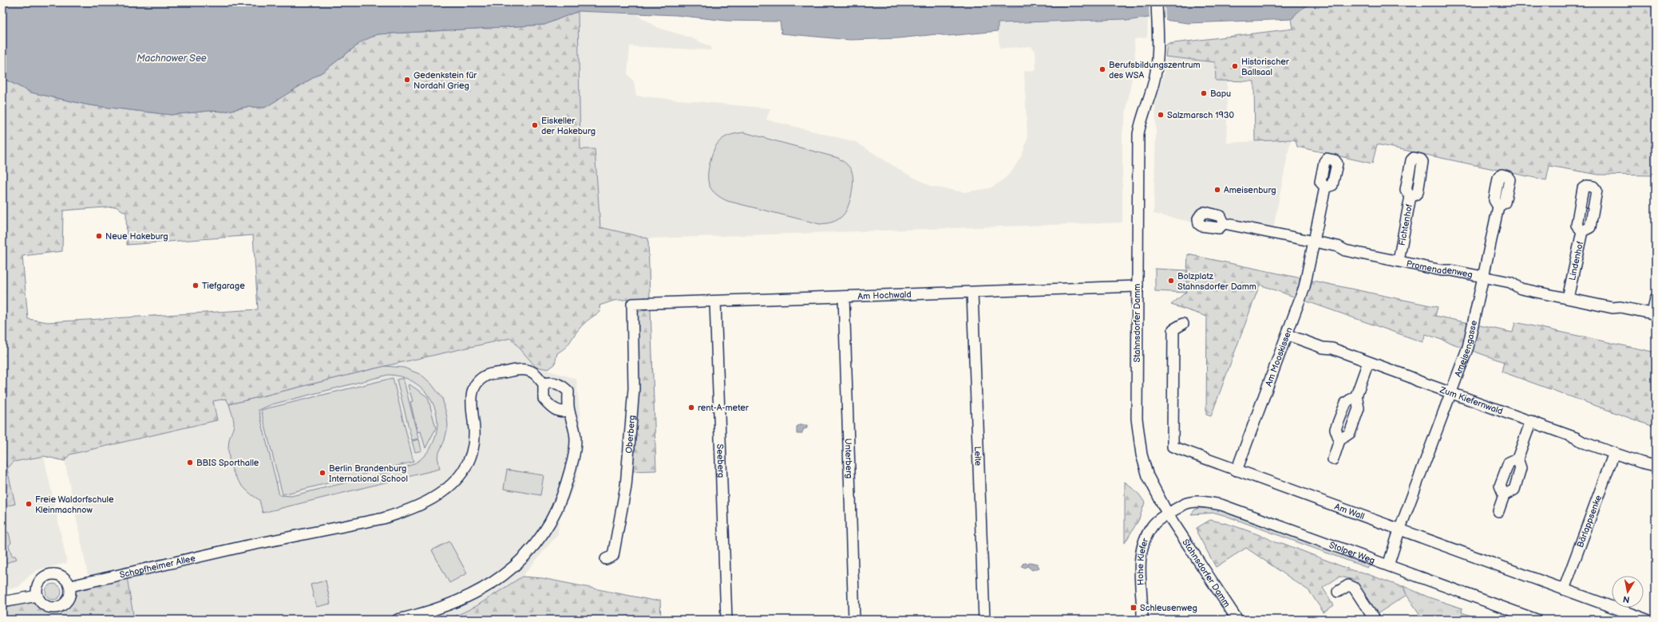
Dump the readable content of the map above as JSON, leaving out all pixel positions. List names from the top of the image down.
{
  "streets": {
    "street": [
      "Fichtenhof",
      "Lindenhof",
      "Promenadenweg",
      "Am Hochwald",
      "Stahnsdorfer Damm",
      "Ameisengasse",
      "Am Mooskissen",
      "Zum Kiefernwald",
      "Oberberg",
      "Leite",
      "Unterberg",
      "Seeberg",
      "Am Wall",
      "Bärlappsenke",
      "Stolper Weg",
      "Hohe Kiefer",
      "Schopfheimer Allee"
    ]
  },
  "crossings": [
    ["Fichtenhof", "Promenadenweg"],
    ["Lindenhof", "Promenadenweg"],
    ["Promenadenweg", "Ameisengasse"],
    ["Promenadenweg", "Am Mooskissen"],
    ["Am Hochwald", "Stahnsdorfer Damm"],
    ["Am Hochwald", "Oberberg"],
    ["Am Hochwald", "Leite"],
    ["Am Hochwald", "Unterberg"],
    ["Am Hochwald", "Seeberg"],
    ["Stahnsdorfer Damm", "Stolper Weg"],
    ["Stahnsdorfer Damm", "Hohe Kiefer"],
    ["Ameisengasse", "Zum Kiefernwald"],
    ["Ameisengasse", "Am Wall"],
    ["Ameisengasse", "Stolper Weg"],
    ["Am Mooskissen", "Zum Kiefernwald"],
    ["Am Mooskissen", "Am Wall"],
    ["Zum Kiefernwald", "Bärlappsenke"],
    ["Am Wall", "Bärlappsenke"],
    ["Stolper Weg", "Hohe Kiefer"]
  ],
  "water": ["Machnower See"],
  "places": {
    "other": [
      "Historischer Ballsaal",
      "Berufsbildungszentrum des WSA",
      "Gedenkstein für Nordahl Grieg",
      "Bapu",
      "Salzmarsch 1930",
      "Eiskeller der Hakeburg",
      "Ameisenburg",
      "Neue Hakeburg",
      "Bolzplatz Stahnsdorfer Damm",
      "Tiefgarage",
      "rent-A-meter",
      "BBIS Sporthalle",
      "Berlin Brandenburg International School",
      "Freie Waldorfschule Kleinmachnow"
    ],
    "transit": ["Schleusenweg"]
  },
  "north": "bottom"
}
